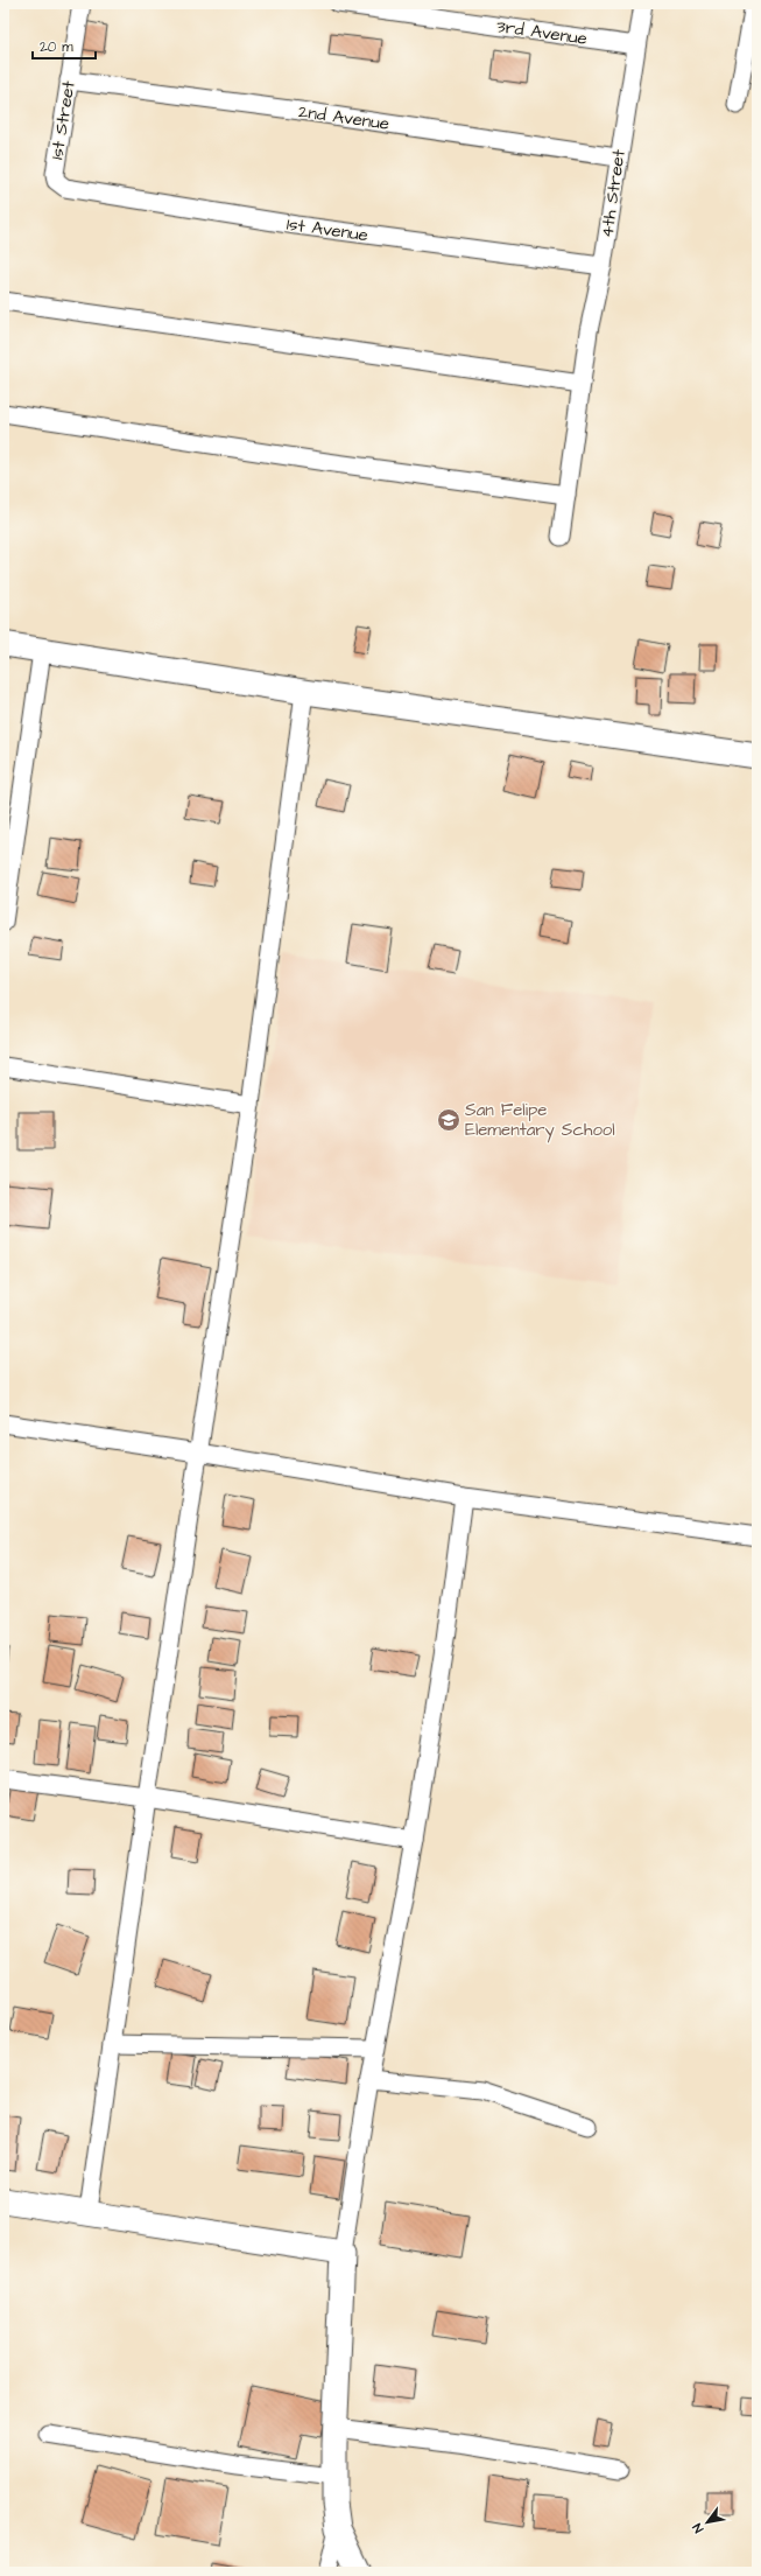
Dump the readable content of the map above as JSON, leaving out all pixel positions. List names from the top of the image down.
{
  "streets": {
    "street": [
      "3rd Avenue",
      "2nd Avenue",
      "1st Street",
      "4th Street",
      "1st Avenue"
    ]
  },
  "crossings": [
    ["3rd Avenue", "4th Street"],
    ["2nd Avenue", "1st Street"],
    ["2nd Avenue", "4th Street"],
    ["1st Street", "1st Avenue"],
    ["4th Street", "1st Avenue"]
  ],
  "places": {
    "school or university": ["San Felipe Elementary School"]
  },
  "scale_bar": "20 m",
  "north": "bottom left"
}
